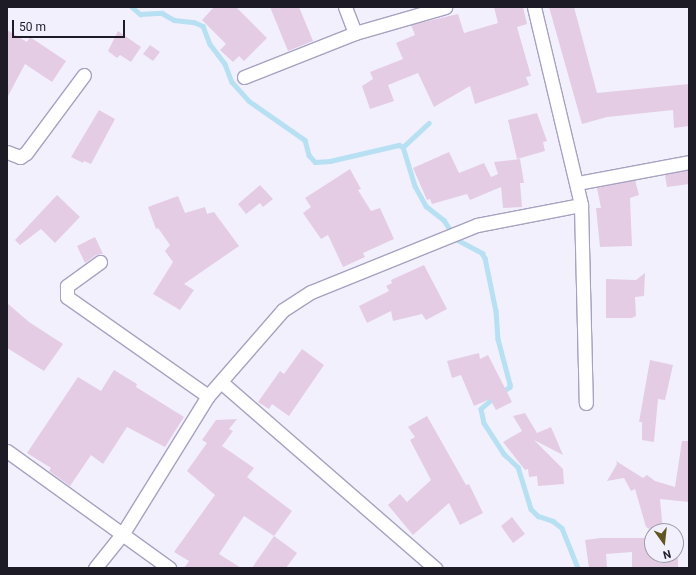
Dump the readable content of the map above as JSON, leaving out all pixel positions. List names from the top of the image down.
{
  "scale_bar": "50 m",
  "north": "bottom"
}
